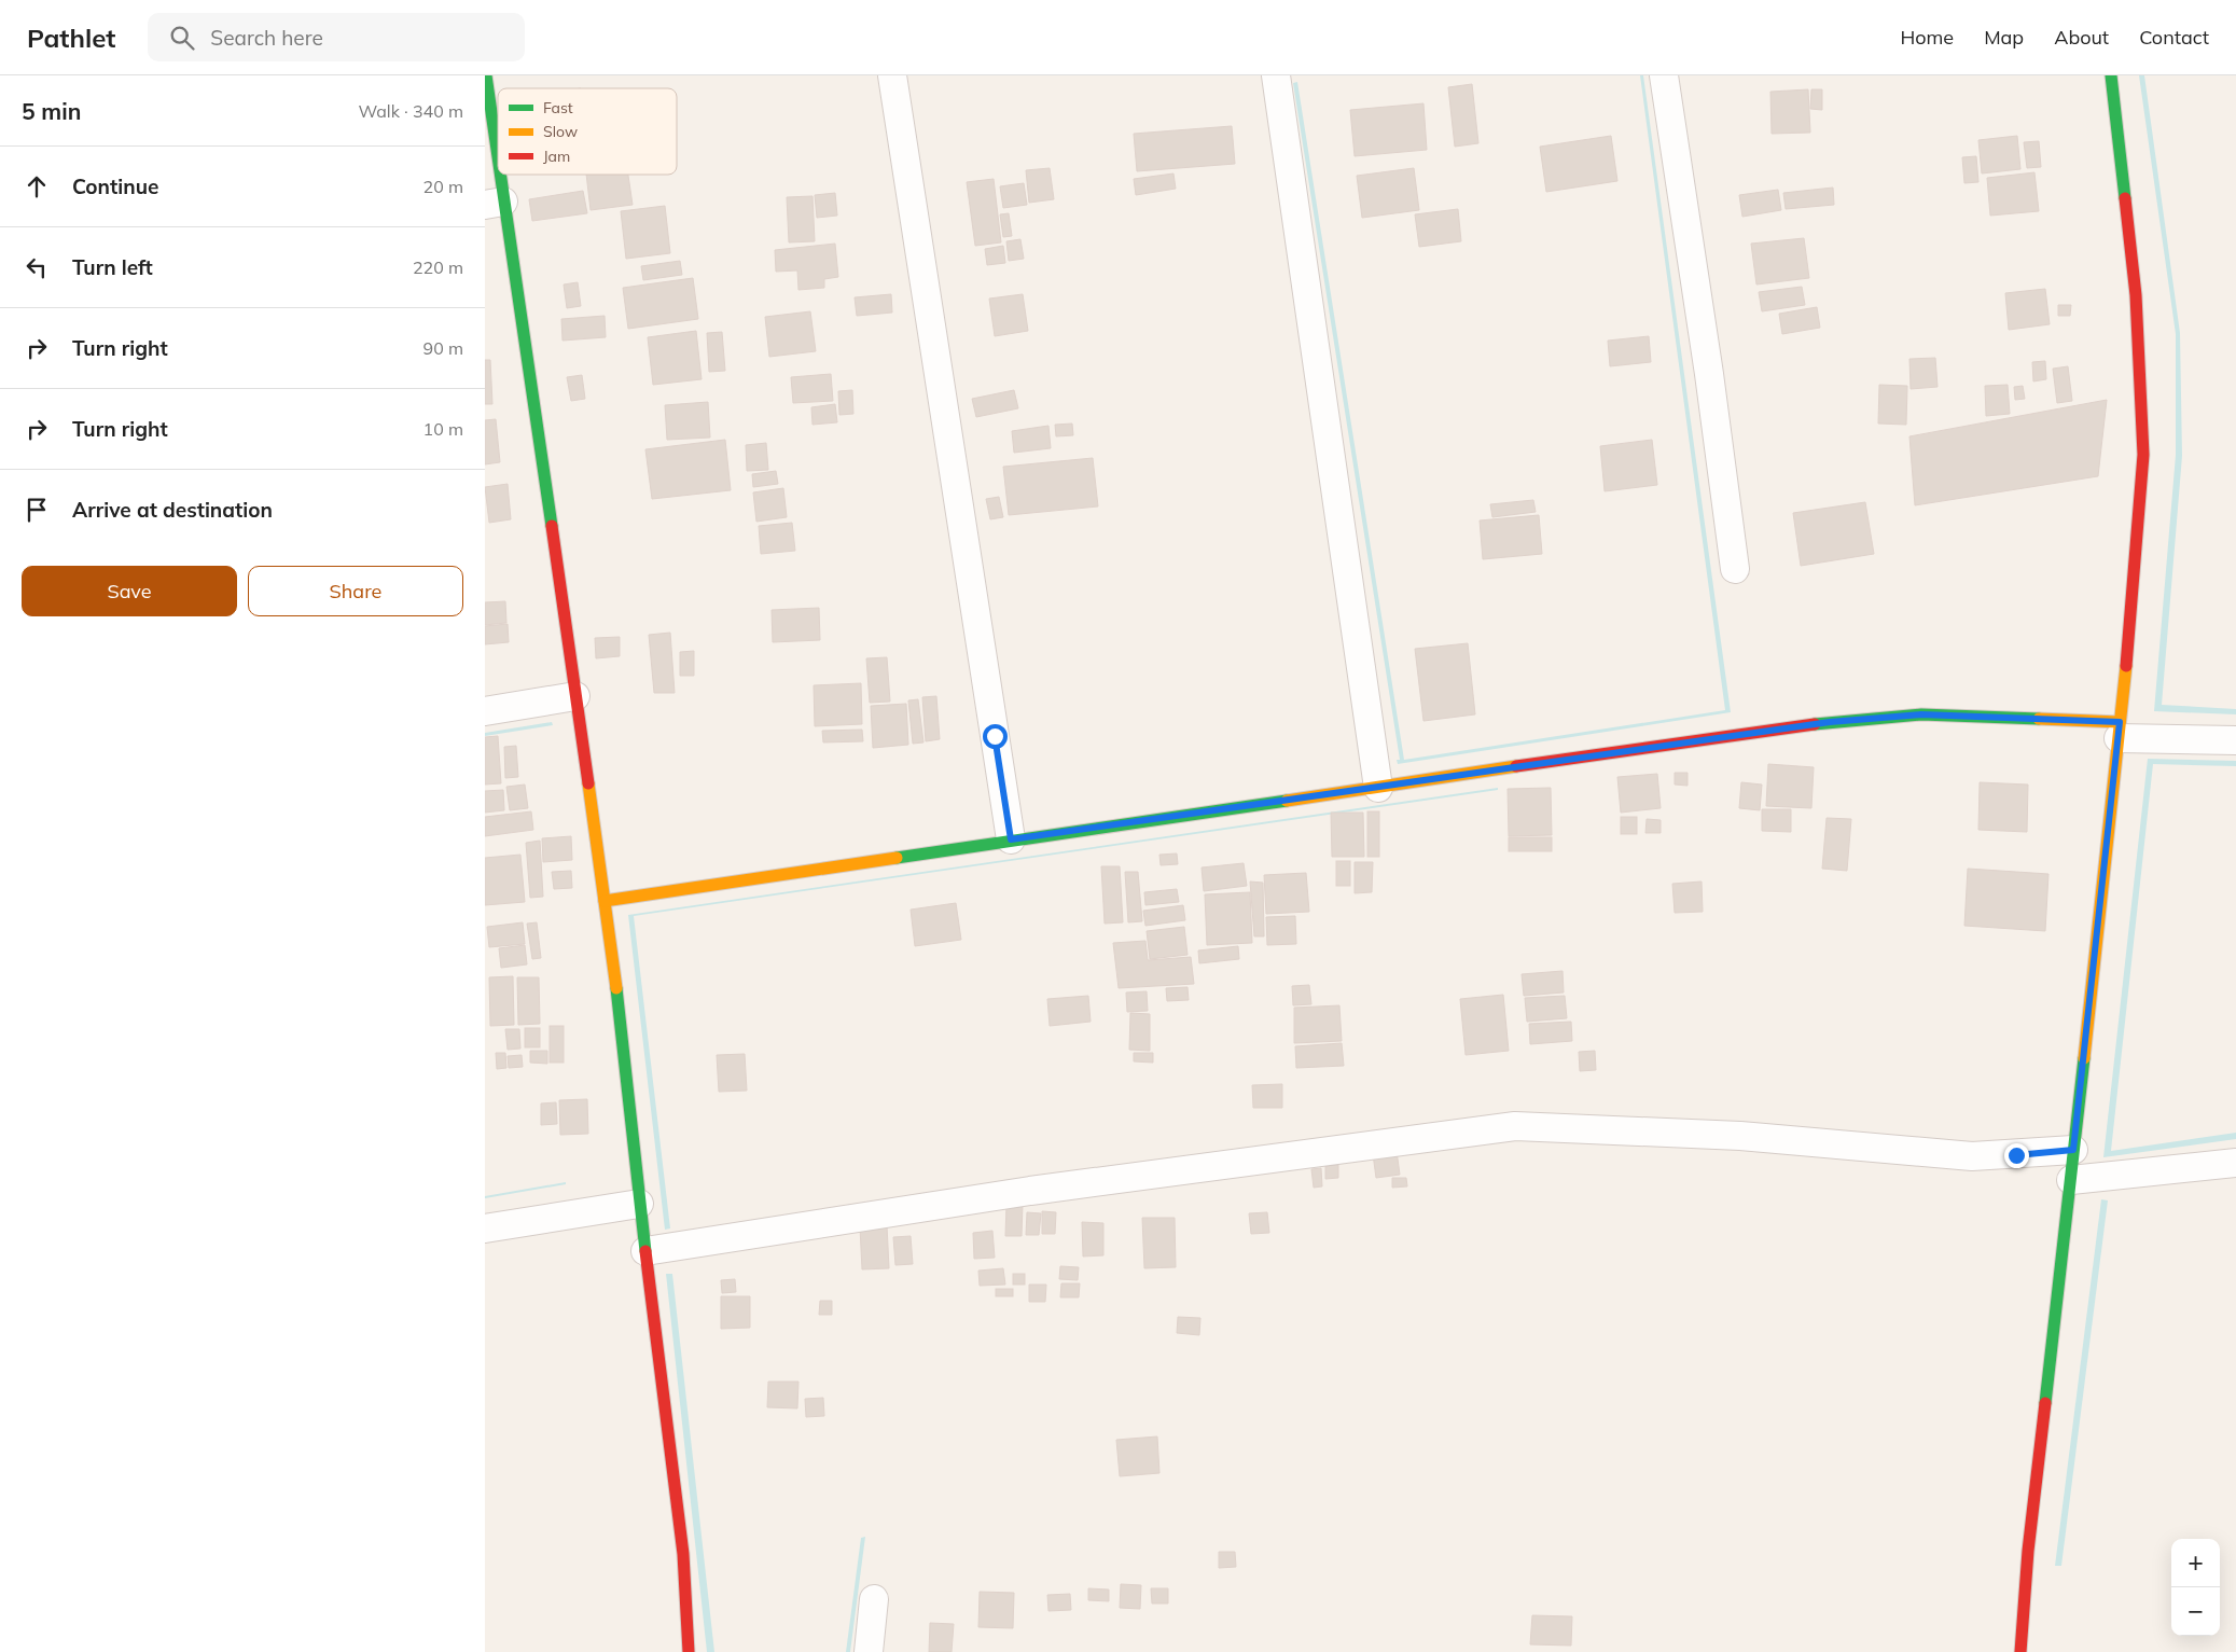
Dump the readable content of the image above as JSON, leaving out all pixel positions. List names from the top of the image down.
{
  "legend": ["Fast", "Slow", "Jam"],
  "page": {
    "header": "Pathlet",
    "search": "Search here",
    "nav": [
      "Home",
      "Map",
      "About",
      "Contact"
    ],
    "heading": ["5 min", "Walk · 340 m"],
    "list": [
      ["Continue", "20 m"],
      ["Turn left", "220 m"],
      ["Turn right", "90 m"],
      ["Turn right", "10 m"],
      "Arrive at destination"
    ],
    "buttons": ["Save", "Share"],
    "map_buttons": ["+", "−"]
  }
}
